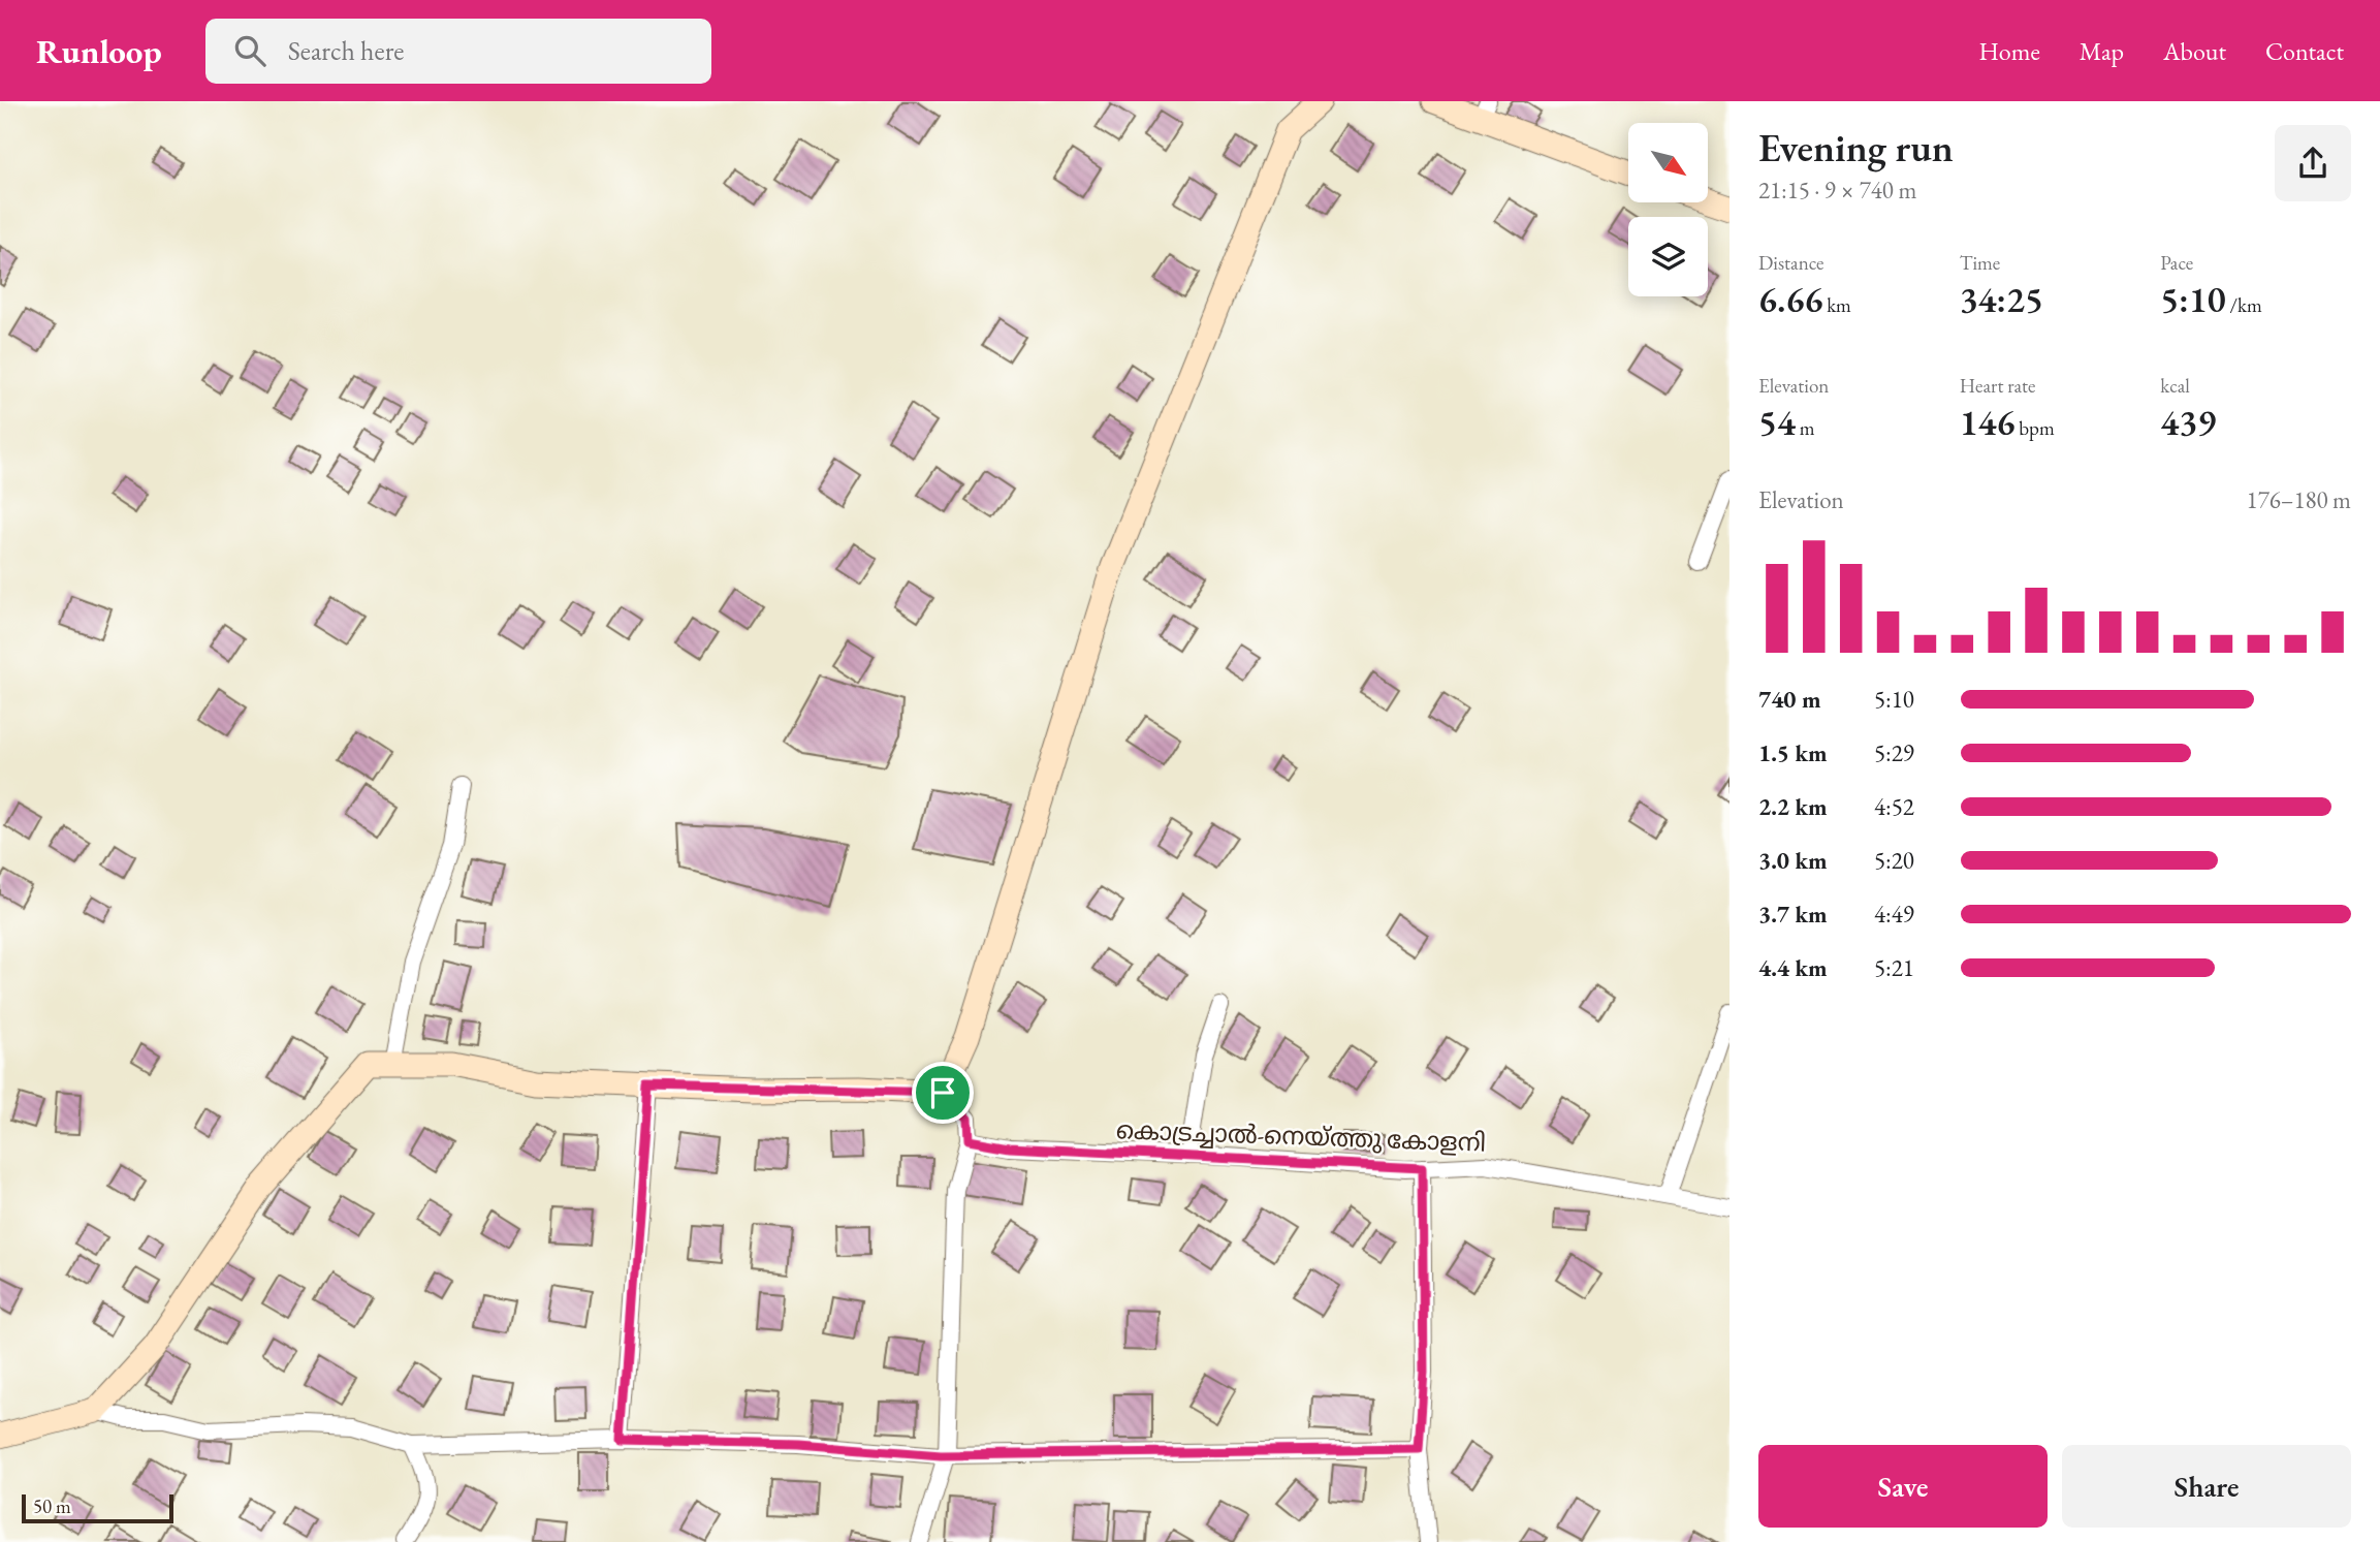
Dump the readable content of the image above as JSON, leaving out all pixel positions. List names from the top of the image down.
{
  "streets": {
    "street": ["കൊട്രച്ചാൽ-നെയ്ത്തു കോളനി"]
  },
  "scale_bar": "50 m",
  "north": "bottom right",
  "page": {
    "header": "Runloop",
    "search": "Search here",
    "nav": [
      "Home",
      "Map",
      "About",
      "Contact"
    ],
    "heading": ["Evening run", "21:15 · 9 × 740 m"],
    "stats": [
      ["Distance", "6.66 km"],
      ["Time", "34:25"],
      ["Pace", "5:10 /km"],
      ["Elevation", "54 m"],
      ["Heart rate", "146 bpm"],
      ["kcal", "439"]
    ],
    "chart": ["Elevation", "176–180 m"],
    "list": [
      {
        "name": "740 m",
        "note": "5:10"
      },
      {
        "name": "1.5 km",
        "note": "5:29"
      },
      {
        "name": "2.2 km",
        "note": "4:52"
      },
      {
        "name": "3.0 km",
        "note": "5:20"
      },
      {
        "name": "3.7 km",
        "note": "4:49"
      },
      {
        "name": "4.4 km",
        "note": "5:21"
      }
    ],
    "buttons": ["Save", "Share"],
    "scale": "50 m"
  }
}
